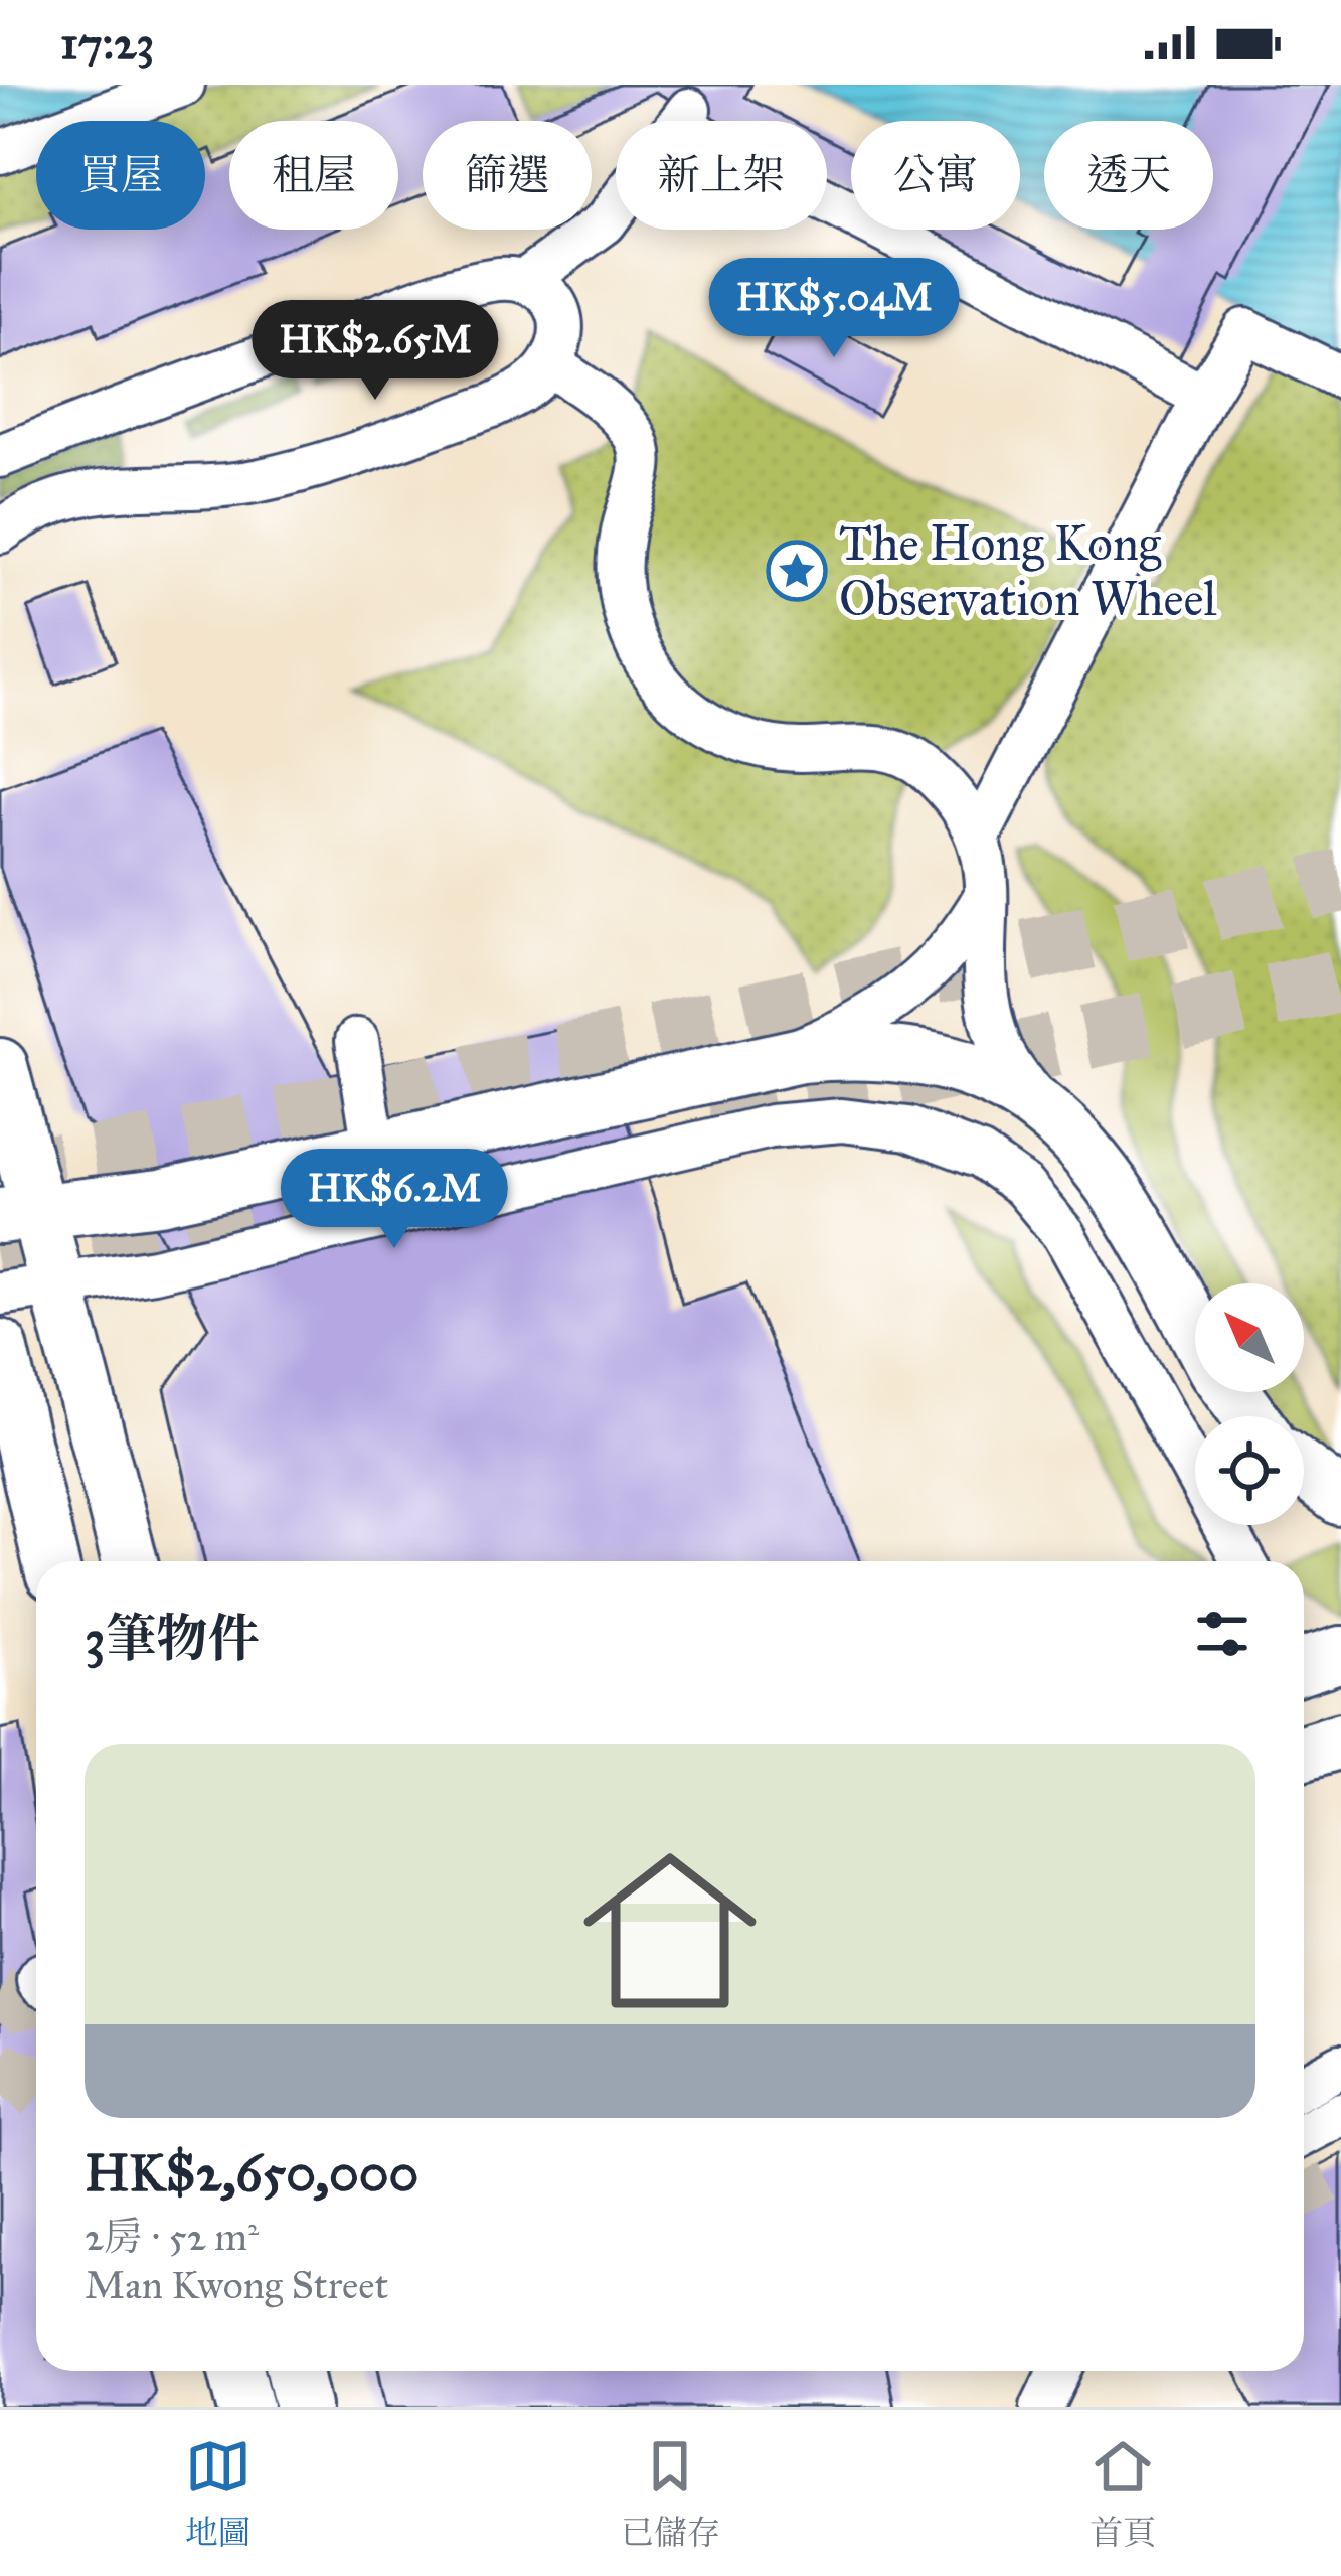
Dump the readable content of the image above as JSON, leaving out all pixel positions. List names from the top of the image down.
{
  "places": {
    "place": ["The Hong Kong Observation Wheel"]
  },
  "north": "top left",
  "page": {
    "status": "17:23",
    "chip": [
      "買屋",
      "租屋",
      "篩選",
      "新上架",
      "公寓",
      "透天"
    ],
    "price": ["HK$5.04M", "HK$2.65M", "HK$6.2M"],
    "heading": "3筆物件",
    "list": [
      {
        "name": "HK$2,650,000",
        "note": "2房 · 52 m² · Man Kwong Street"
      }
    ],
    "tabs": ["地圖", "已儲存", "首頁"]
  }
}
